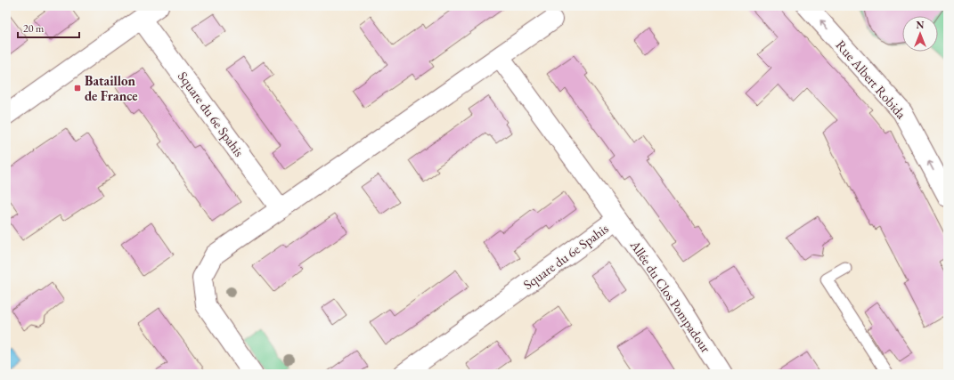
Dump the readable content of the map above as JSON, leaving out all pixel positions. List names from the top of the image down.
{
  "streets": {
    "street": ["Rue Albert Robida", "Square du 6e Spahis", "Allée du Clos Pompadour"]
  },
  "crossings": [
    ["Square du 6e Spahis", "Allée du Clos Pompadour"]
  ],
  "one_way": ["Rue Albert Robida"],
  "places": {
    "transit": ["Bataillon de France"]
  },
  "scale_bar": "20 m",
  "north": "top"
}
